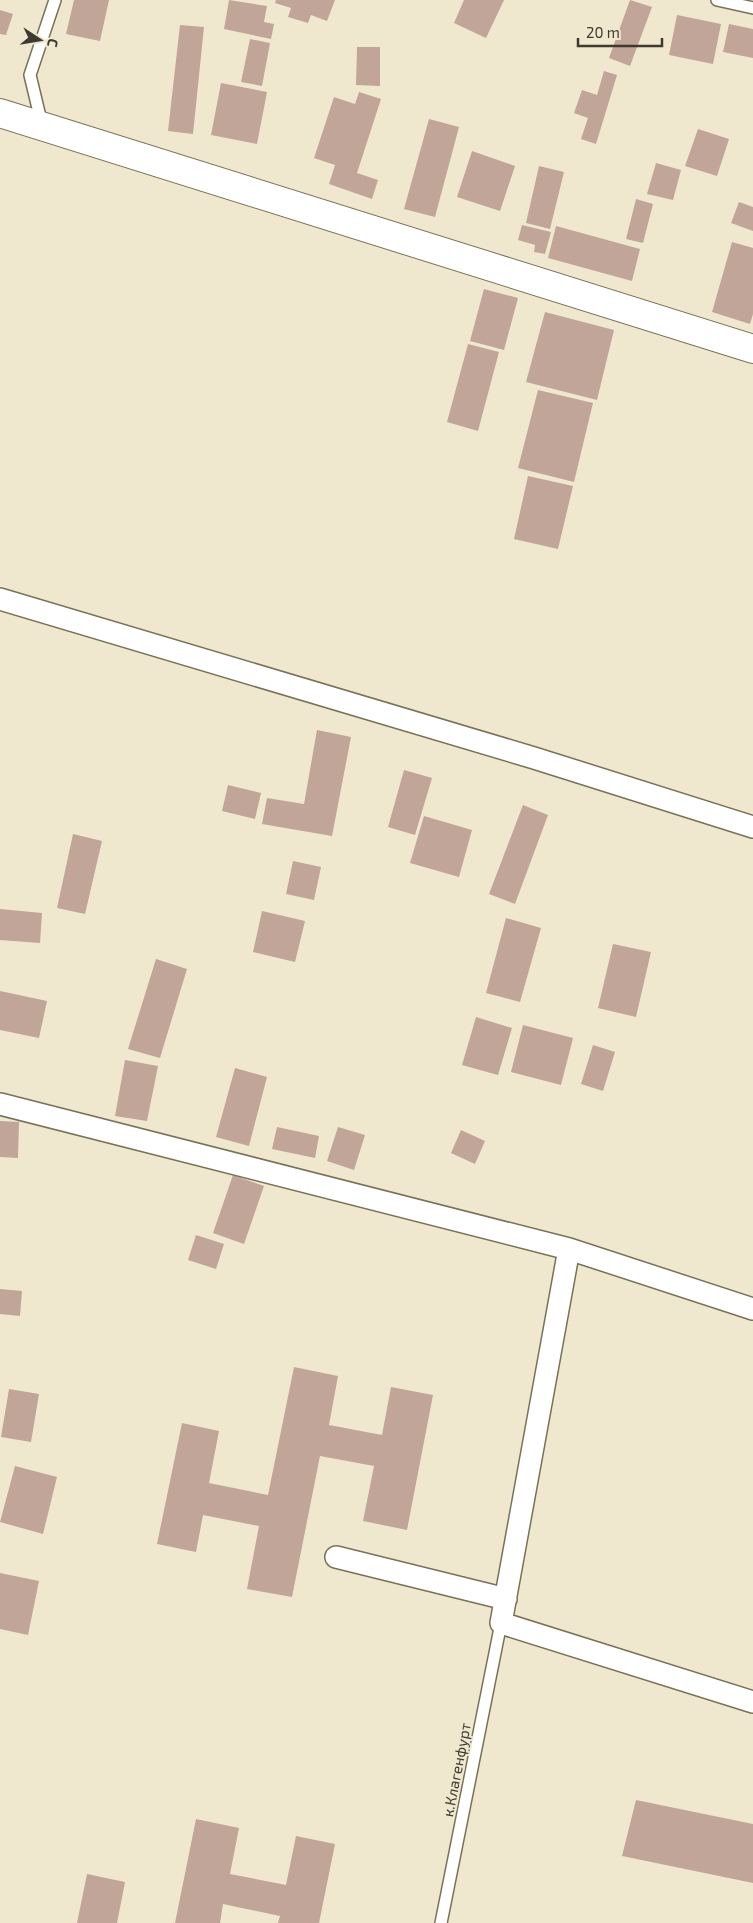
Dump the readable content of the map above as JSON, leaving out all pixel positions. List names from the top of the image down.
{
  "streets": {
    "lane": ["к.Клагенфурт"]
  },
  "scale_bar": "20 m",
  "north": "right"
}
